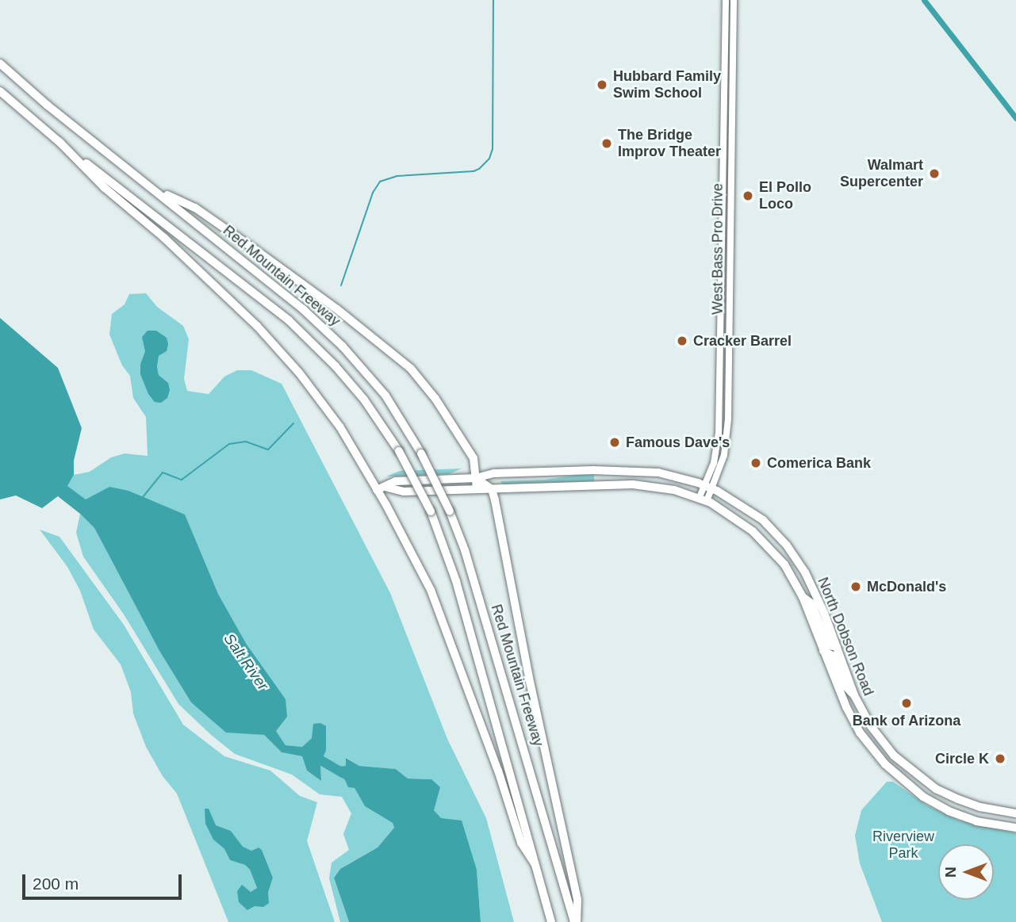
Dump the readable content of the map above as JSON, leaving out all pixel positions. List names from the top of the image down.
{
  "streets": {
    "highway": ["Red Mountain Freeway"],
    "main road": ["North Dobson Road"],
    "street": ["West Bass Pro Drive"]
  },
  "crossings": [
    ["West Bass Pro Drive", "North Dobson Road"]
  ],
  "water": ["Salt River"],
  "parks": ["Riverview Park"],
  "places": [
    "Hubbard Family Swim School",
    "The Bridge Improv Theater",
    "Walmart Supercenter",
    "El Pollo Loco",
    "Cracker Barrel",
    "Famous Dave's",
    "Comerica Bank",
    "McDonald's",
    "Bank of Arizona",
    "Circle K"
  ],
  "scale_bar": "200 m",
  "north": "left"
}
